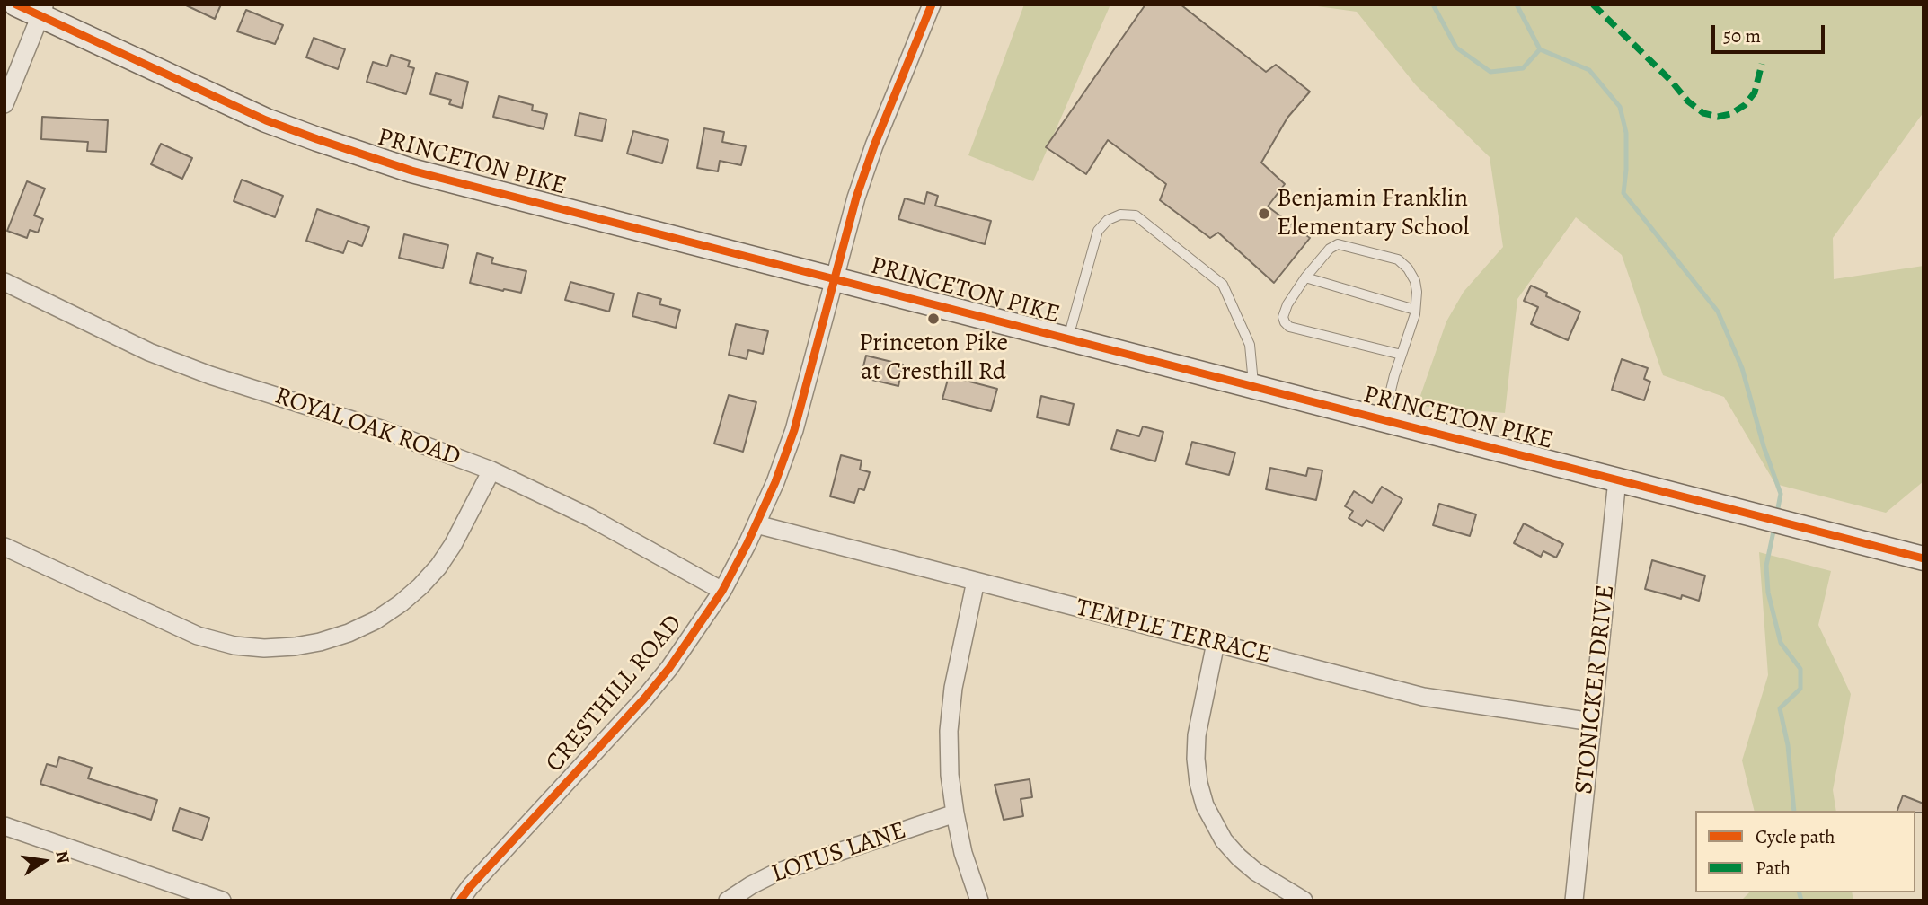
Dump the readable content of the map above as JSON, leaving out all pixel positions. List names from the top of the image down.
{
  "streets": {
    "main road": ["PRINCETON PIKE"],
    "street": [
      "ROYAL OAK ROAD",
      "TEMPLE TERRACE",
      "STONICKER DRIVE",
      "CRESTHILL ROAD",
      "LOTUS LANE"
    ]
  },
  "crossings": [
    ["PRINCETON PIKE", "STONICKER DRIVE"],
    ["PRINCETON PIKE", "CRESTHILL ROAD"],
    ["ROYAL OAK ROAD", "CRESTHILL ROAD"],
    ["TEMPLE TERRACE", "STONICKER DRIVE"],
    ["TEMPLE TERRACE", "CRESTHILL ROAD"]
  ],
  "places": ["Benjamin Franklin Elementary School", "Princeton Pike at Cresthill Rd"],
  "legend": ["Cycle path", "Path"],
  "scale_bar": "50 m",
  "north": "right"
}
